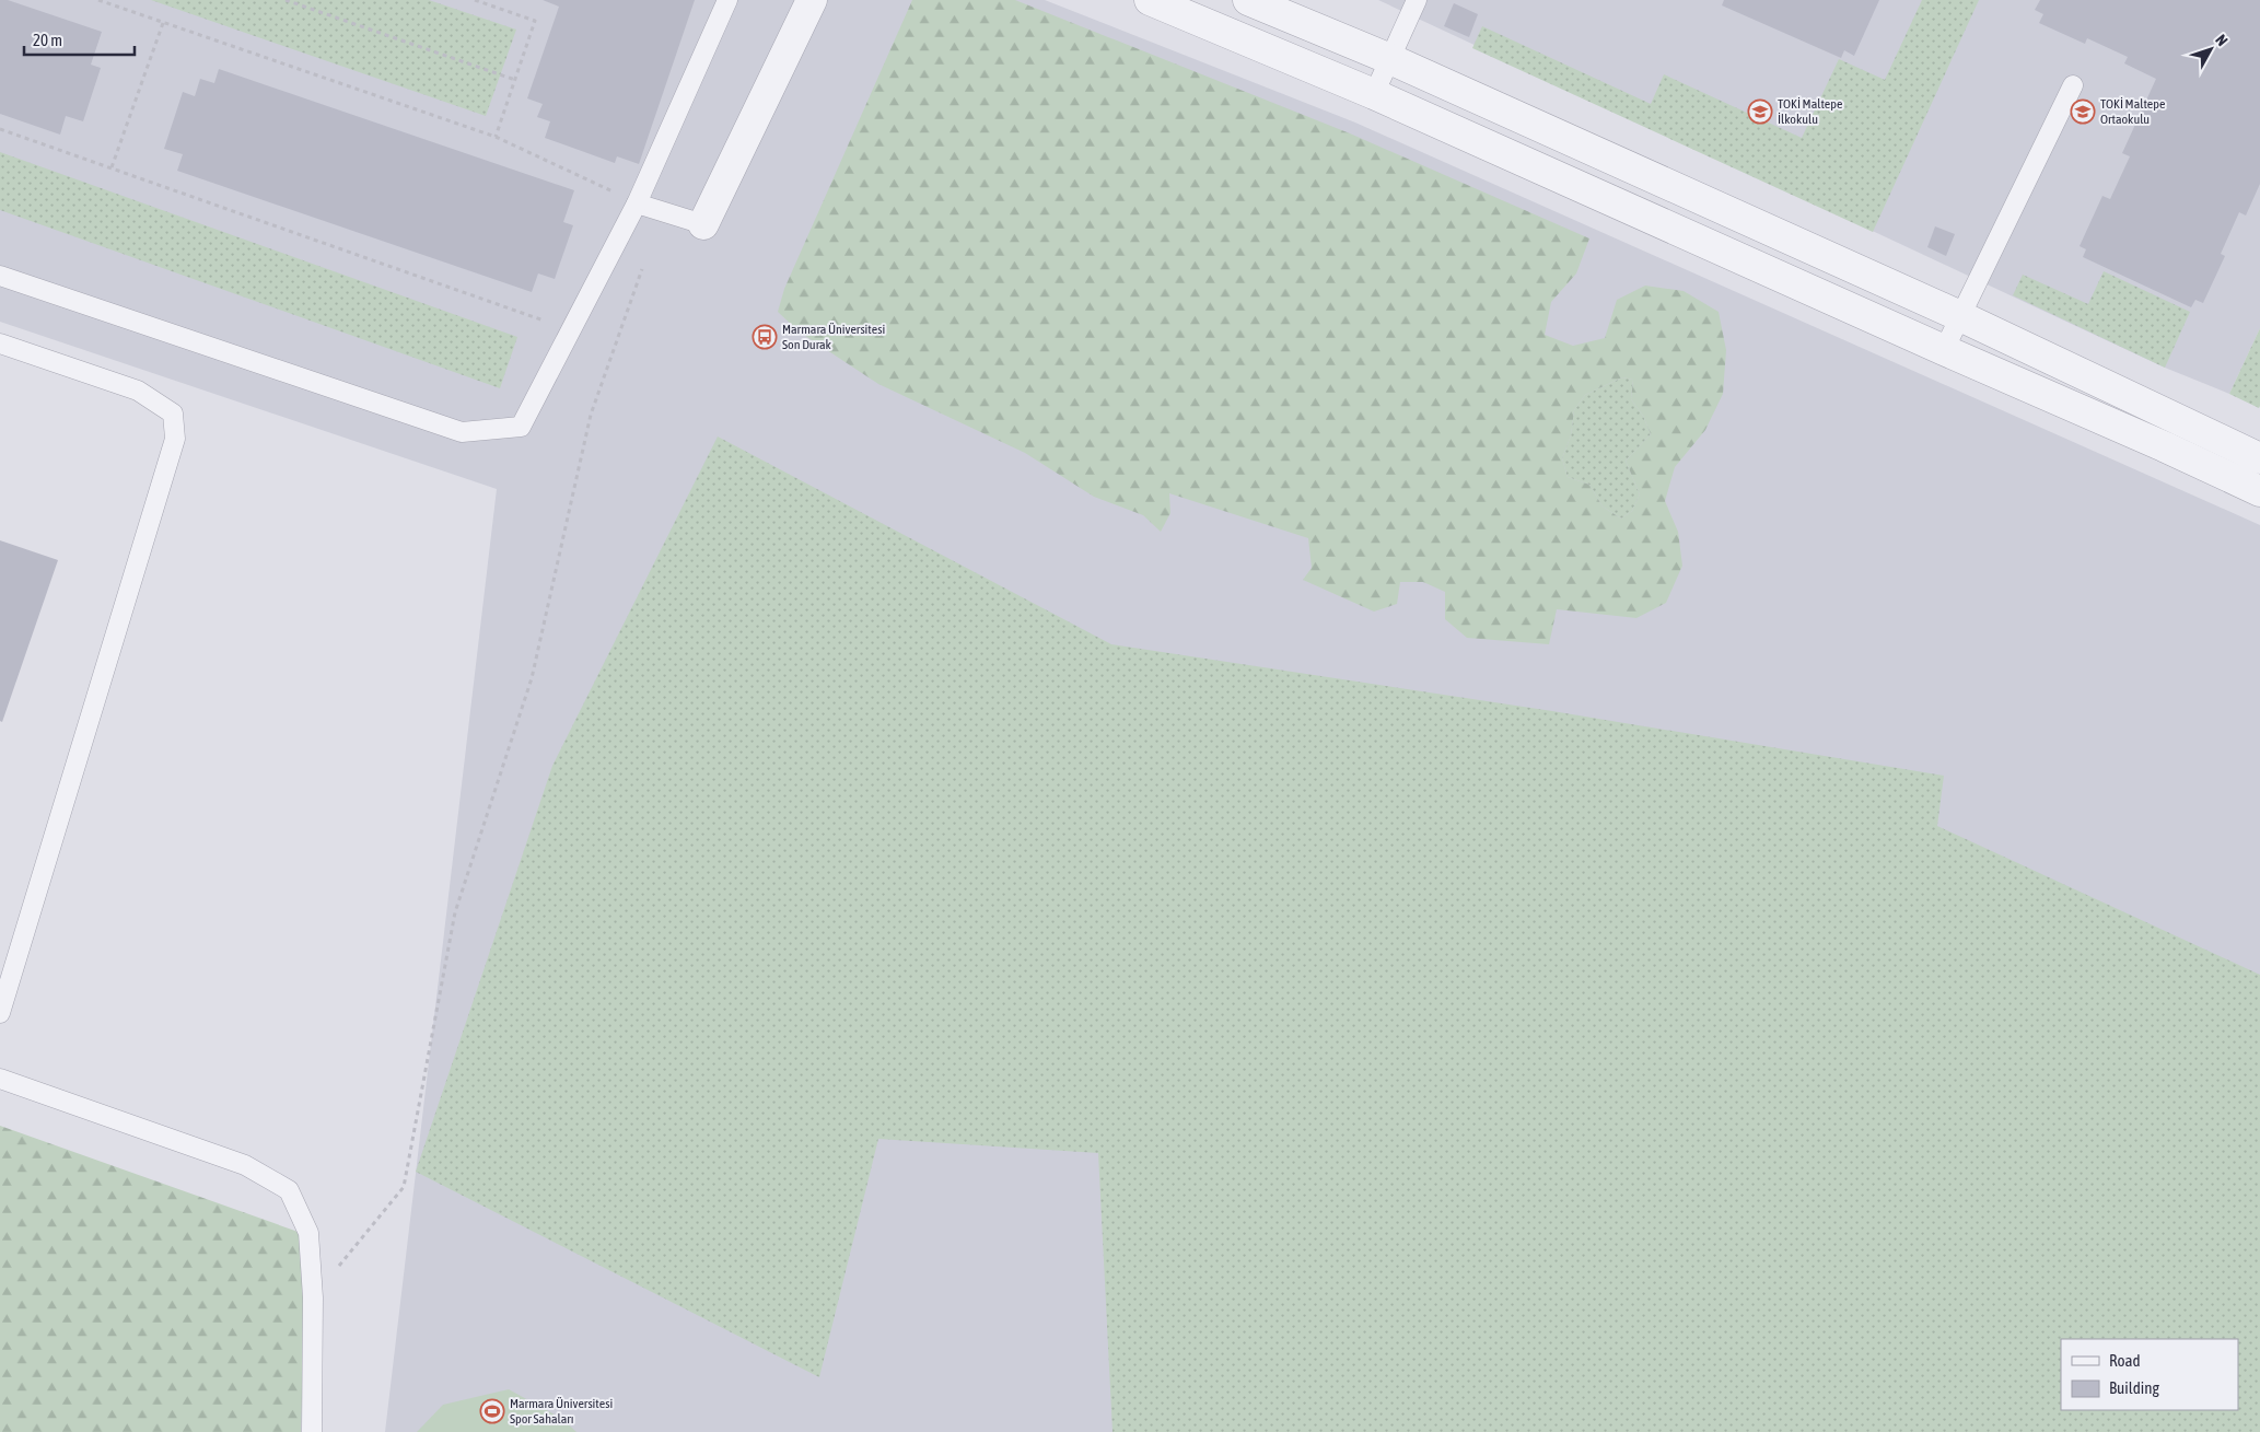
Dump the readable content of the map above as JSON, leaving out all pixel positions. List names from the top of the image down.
{
  "places": {
    "school or university": ["TOKİ Maltepe İlkokulu", "TOKİ Maltepe Ortaokulu"],
    "bus stop": ["Marmara Üniversitesi Son Durak"],
    "sports": ["Marmara Üniversitesi Spor Sahaları"]
  },
  "legend": ["Road", "Building"],
  "scale_bar": "20 m",
  "north": "top right"
}
